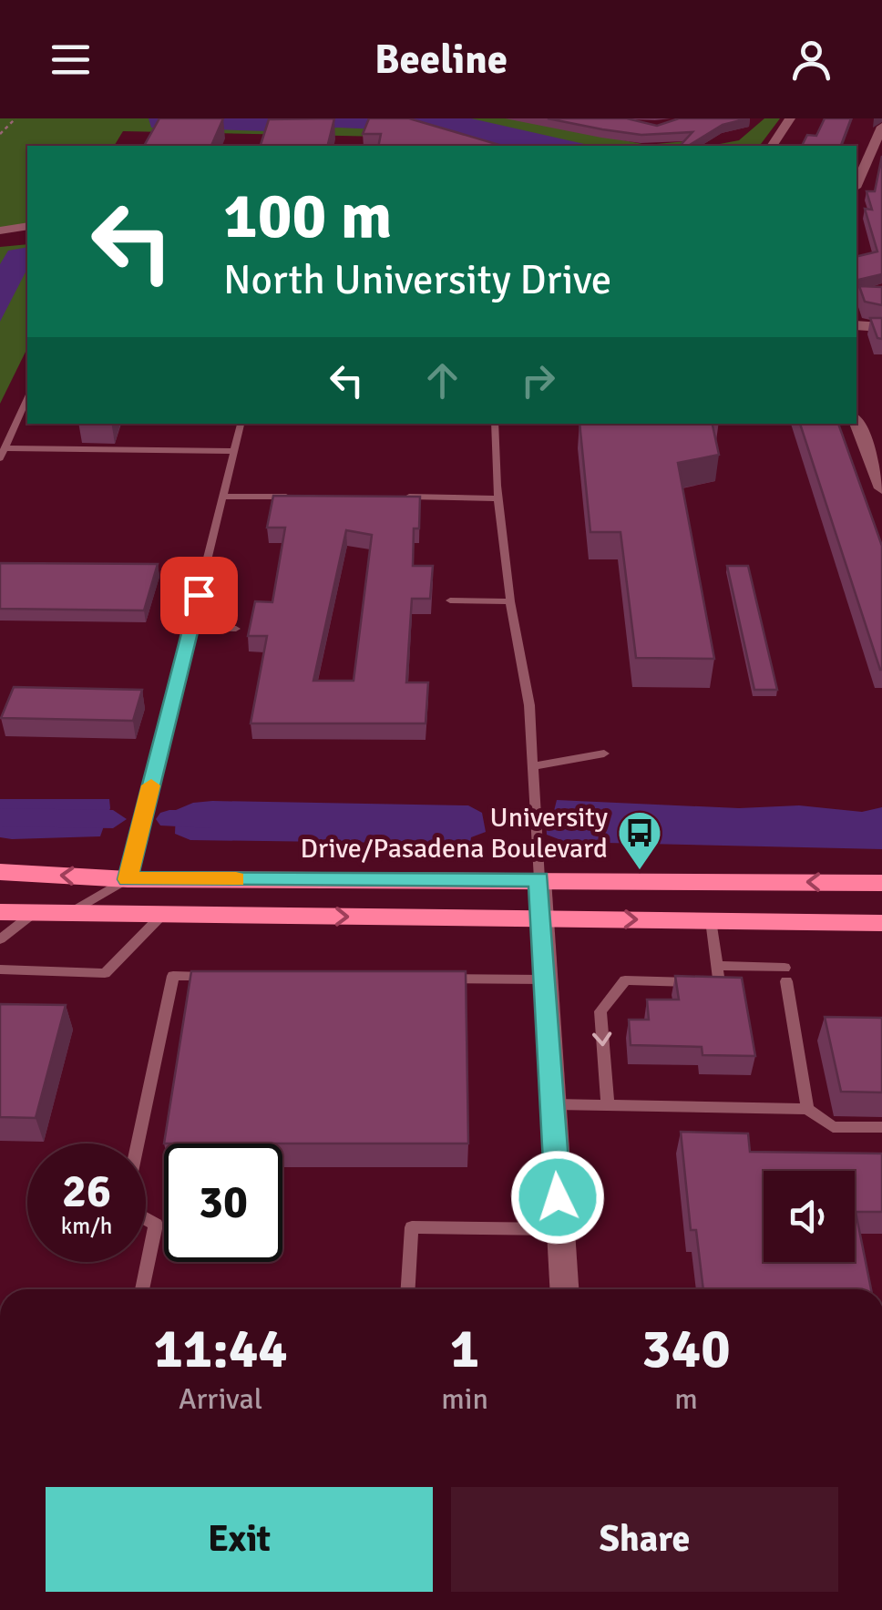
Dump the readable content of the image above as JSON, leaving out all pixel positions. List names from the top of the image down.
{
  "places": {
    "bus stop": ["University Drive/Pasadena Boulevard"]
  },
  "page": {
    "header": "Beeline",
    "turn": ["100 m", "North University Drive"],
    "speed": "26 km/h",
    "limit": "30",
    "eta": [
      "11:44",
      "Arrival",
      "1",
      "min",
      "340",
      "m"
    ],
    "buttons": ["Exit", "Share"]
  }
}
